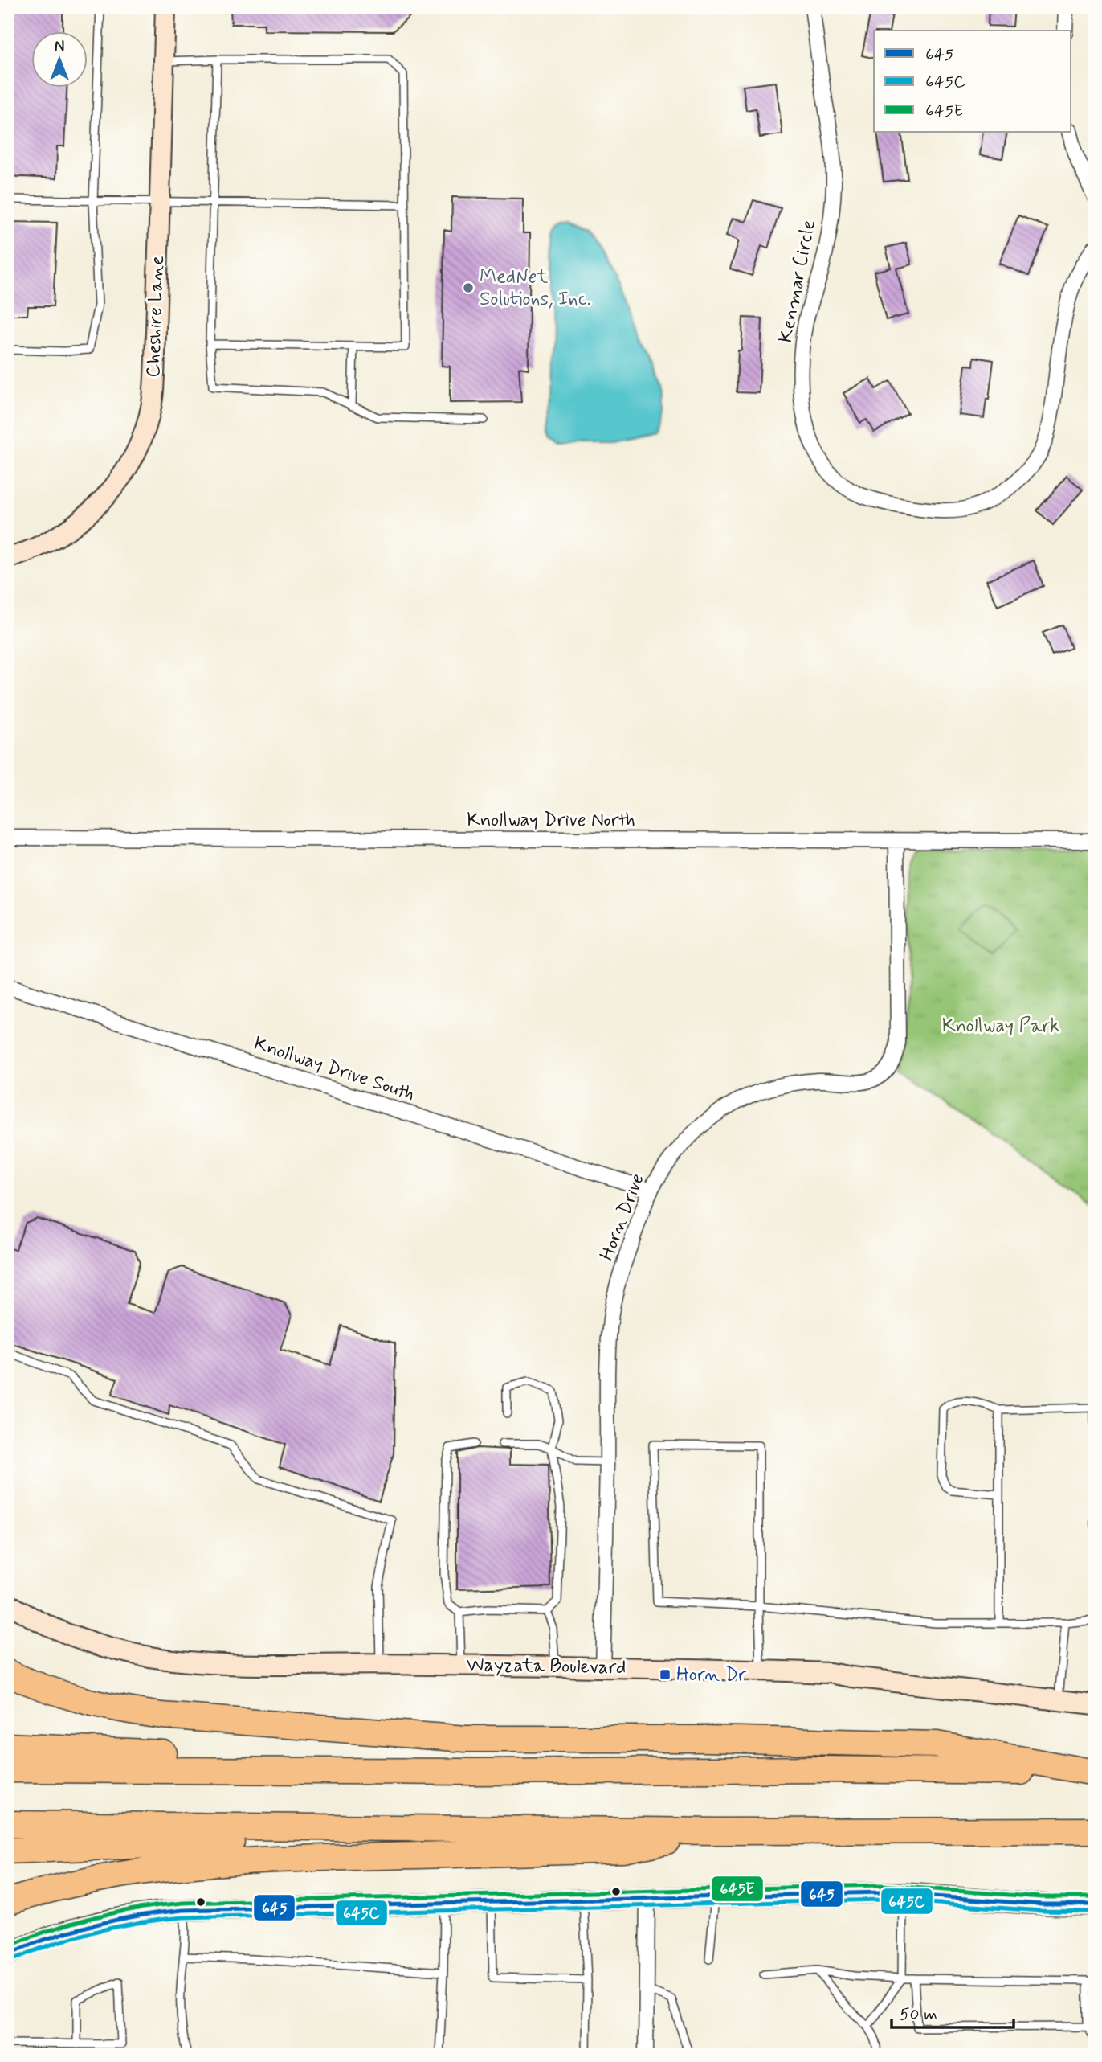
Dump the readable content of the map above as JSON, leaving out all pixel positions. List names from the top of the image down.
{
  "streets": {
    "street": [
      "Kenmar Circle",
      "Cheshire Lane",
      "Knollway Drive North",
      "Knollway Drive South",
      "Horn Drive",
      "Wayzata Boulevard"
    ]
  },
  "crossings": [
    ["Knollway Drive North", "Horn Drive"],
    ["Knollway Drive South", "Horn Drive"],
    ["Horn Drive", "Wayzata Boulevard"]
  ],
  "parks": ["Knollway Park"],
  "places": {
    "other": ["MedNet Solutions, Inc."],
    "transit": ["Horn Dr"]
  },
  "lines": ["transit line 645E", "transit line 645", "transit line 645C"],
  "legend": ["645", "645C", "645E"],
  "scale_bar": "50 m",
  "north": "top"
}
